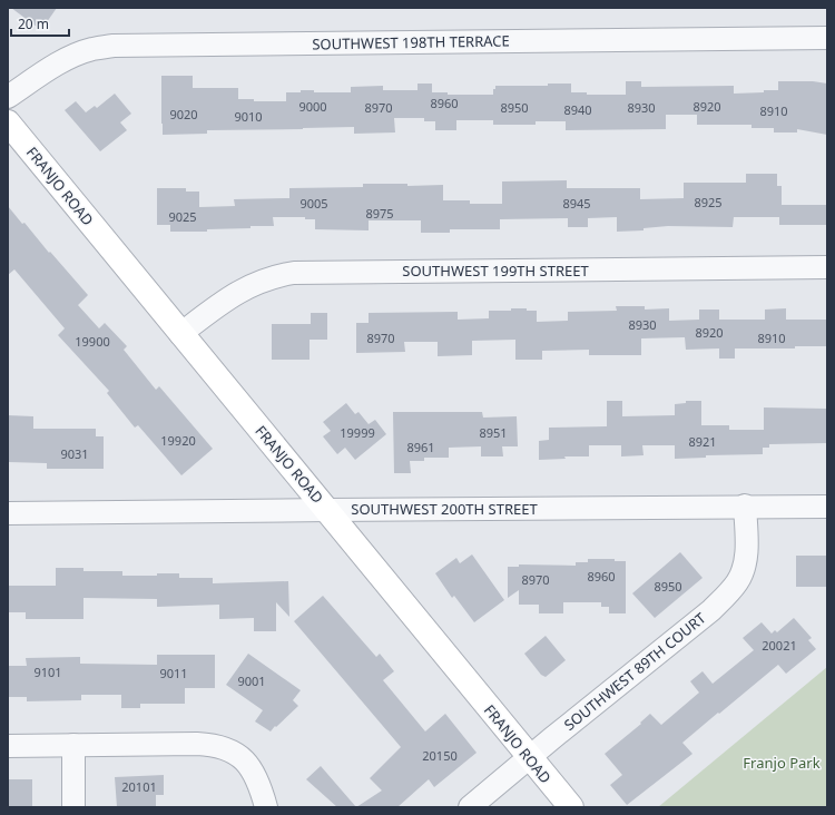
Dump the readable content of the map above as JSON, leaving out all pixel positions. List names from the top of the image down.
{
  "streets": {
    "street": [
      "SOUTHWEST 198TH TERRACE",
      "FRANJO ROAD",
      "SOUTHWEST 199TH STREET",
      "SOUTHWEST 200TH STREET",
      "SOUTHWEST 89TH COURT"
    ]
  },
  "crossings": [
    ["FRANJO ROAD", "SOUTHWEST 199TH STREET"],
    ["FRANJO ROAD", "SOUTHWEST 200TH STREET"],
    ["FRANJO ROAD", "SOUTHWEST 89TH COURT"],
    ["SOUTHWEST 200TH STREET", "SOUTHWEST 89TH COURT"]
  ],
  "parks": ["Franjo Park"],
  "house_numbers": [
    "8960",
    "9000",
    "8920",
    "8970",
    "8950",
    "8930",
    "8940",
    "8910",
    "9020",
    "9010",
    "8925",
    "9005",
    "8945",
    "8975",
    "9025",
    "8930",
    "8920",
    "8970",
    "8910",
    "19900",
    "19999",
    "8951",
    "19920",
    "8921",
    "8961",
    "9031",
    "8960",
    "8970",
    "8950",
    "20021",
    "9101",
    "9011",
    "9001",
    "20150",
    "20101"
  ],
  "scale_bar": "20 m"
}
